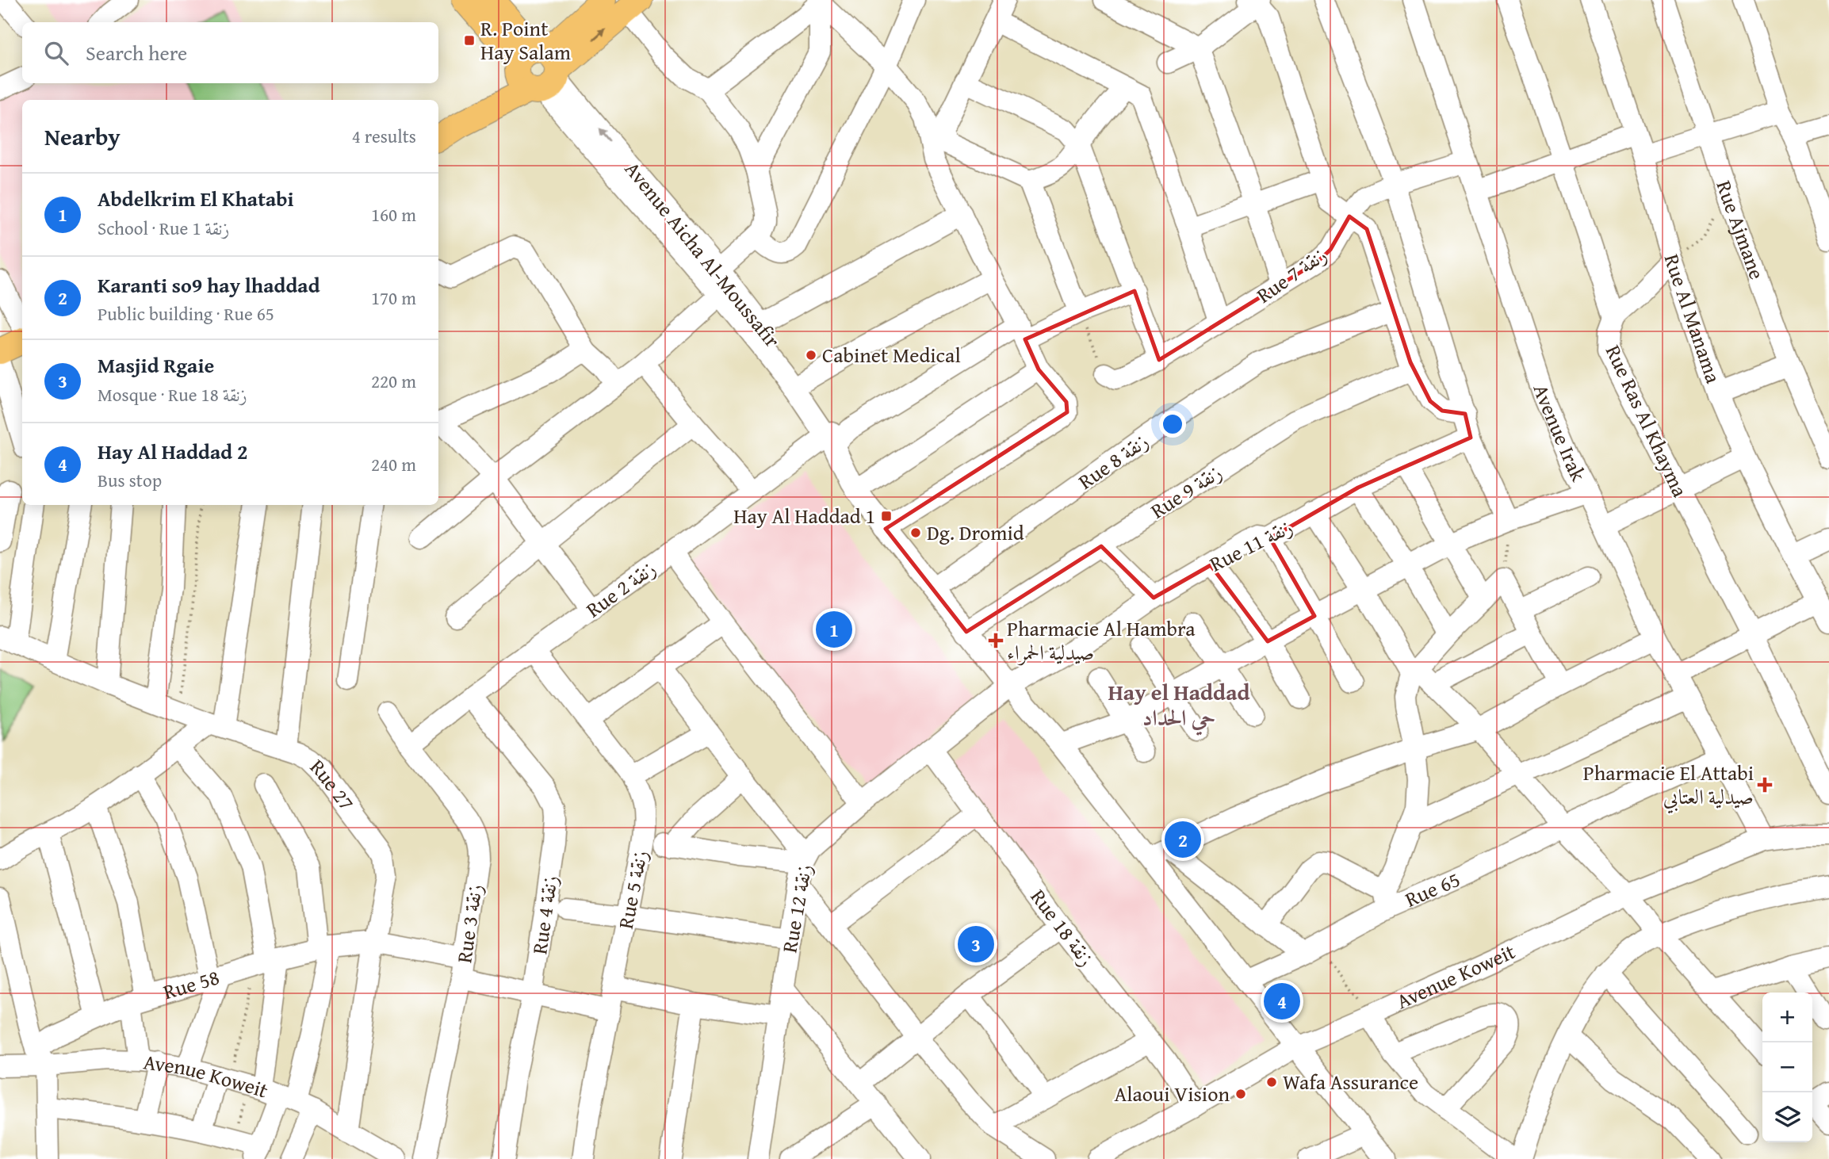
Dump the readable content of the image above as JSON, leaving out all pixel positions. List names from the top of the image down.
{
  "streets": {
    "main road": ["Avenue Aicha Al-Moussafir"],
    "street": [
      "Rue Ajmane",
      "Rue 7 زنقة",
      "Rue Al Manama",
      "Rue Ras Al Khayma",
      "Avenue Irak",
      "Rue 8 زنقة",
      "Rue 9 زنقة",
      "Rue 11 زنقة",
      "Rue 2 زنقة",
      "Rue 27",
      "Rue 5 زنقة",
      "Rue 65",
      "Rue 12 زنقة",
      "Rue 4 زنقة",
      "Rue 3 زنقة",
      "Rue 18 زنقة",
      "Avenue Koweit",
      "Rue 58"
    ]
  },
  "crossings": [
    ["Avenue Aicha Al-Moussafir", "Rue 8 زنقة"],
    ["Avenue Aicha Al-Moussafir", "Rue 9 زنقة"],
    ["Avenue Aicha Al-Moussafir", "Rue 11 زنقة"],
    ["Avenue Aicha Al-Moussafir", "Rue 2 زنقة"],
    ["Avenue Aicha Al-Moussafir", "Rue 65"],
    ["Avenue Aicha Al-Moussafir", "Rue 12 زنقة"],
    ["Avenue Aicha Al-Moussafir", "Avenue Koweit"],
    ["Rue 7 زنقة", "Avenue Irak"],
    ["Avenue Irak", "Rue 65"],
    ["Avenue Irak", "Avenue Koweit"],
    ["Rue 11 زنقة", "Rue 12 زنقة"],
    ["Rue 2 زنقة", "Rue 5 زنقة"],
    ["Rue 2 زنقة", "Rue 4 زنقة"],
    ["Rue 2 زنقة", "Rue 3 زنقة"],
    ["Rue 27", "Avenue Koweit"],
    ["Rue 27", "Rue 58"],
    ["Rue 5 زنقة", "Rue 58"],
    ["Rue 12 زنقة", "Rue 18 زنقة"],
    ["Rue 4 زنقة", "Rue 58"],
    ["Rue 3 زنقة", "Rue 58"],
    ["Rue 18 زنقة", "Avenue Koweit"],
    ["Avenue Koweit", "Rue 58"]
  ],
  "districts": ["Hay el Haddad حي الحداد"],
  "places": {
    "transit": ["R. Point Hay Salam", "Hay Al Haddad 1"],
    "other": [
      "Cabinet Medical",
      "Dg. Dromid",
      "Wafa Assurance",
      "Alaoui Vision"
    ],
    "health": ["Pharmacie Al Hambra صيدلية الحمراء", "Pharmacie El Attabi صيدلية العتابي"]
  },
  "page": {
    "search": "Search here",
    "heading": ["Nearby", "4 results"],
    "list": [
      {
        "mark": "1",
        "name": "Abdelkrim El Khatabi",
        "note": "School · Rue 1 زنقة",
        "value": "160 m"
      },
      {
        "mark": "2",
        "name": "Karanti so9 hay lhaddad",
        "note": "Public building · Rue 65",
        "value": "170 m"
      },
      {
        "mark": "3",
        "name": "Masjid Rgaie",
        "note": "Mosque · Rue 18 زنقة",
        "value": "220 m"
      },
      {
        "mark": "4",
        "name": "Hay Al Haddad 2",
        "note": "Bus stop",
        "value": "240 m"
      }
    ],
    "pins": [
      "1",
      "2",
      "3",
      "4"
    ],
    "map_buttons": ["+", "−"]
  }
}
